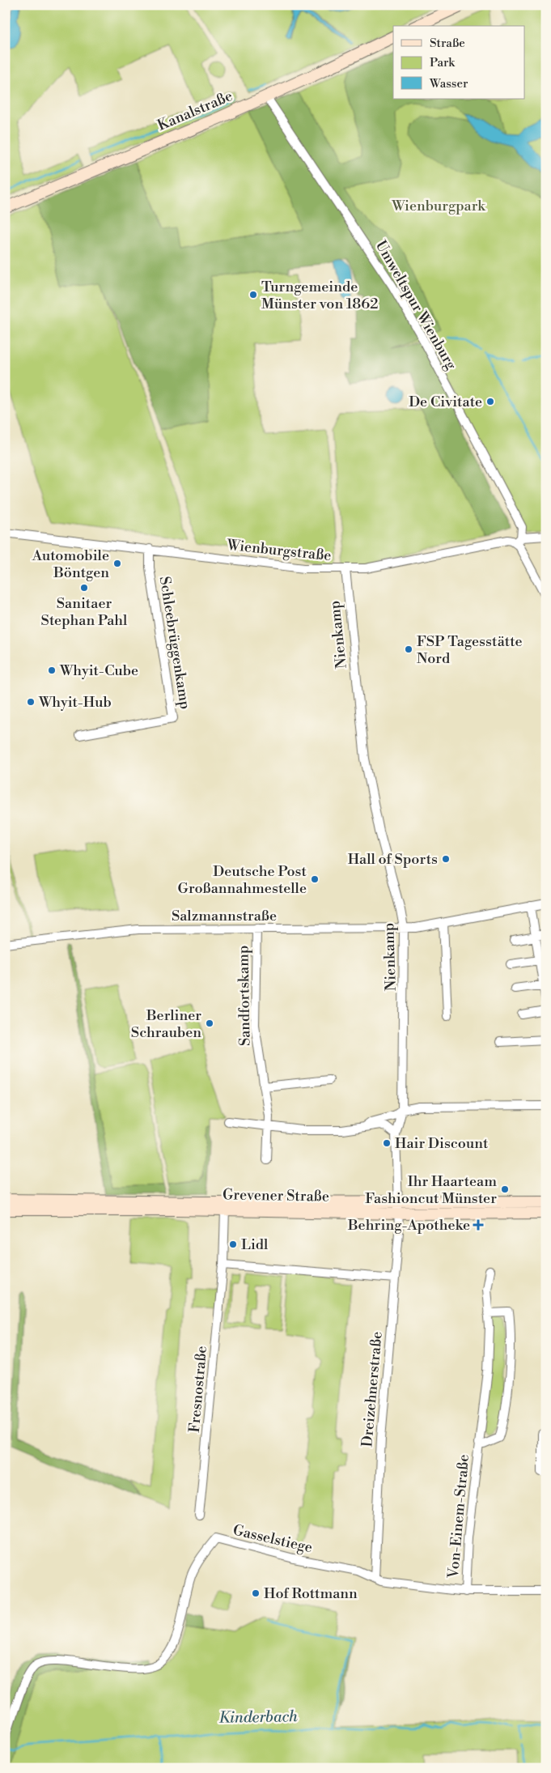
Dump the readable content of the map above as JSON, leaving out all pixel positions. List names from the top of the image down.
{
  "streets": {
    "main road": ["Kanalstraße", "Grevener Straße"],
    "street": [
      "Umweltspur Wienburg",
      "Wienburgstraße",
      "Nienkamp",
      "Schleebrüggenkamp",
      "Salzmannstraße",
      "Sandfortskamp",
      "Fresnostraße",
      "Dreizehnerstraße",
      "Von-Einem-Straße",
      "Gasselstiege"
    ]
  },
  "crossings": [
    ["Kanalstraße", "Umweltspur Wienburg"],
    ["Umweltspur Wienburg", "Wienburgstraße"],
    ["Wienburgstraße", "Nienkamp"],
    ["Wienburgstraße", "Schleebrüggenkamp"],
    ["Nienkamp", "Salzmannstraße"],
    ["Nienkamp", "Grevener Straße"],
    ["Nienkamp", "Dreizehnerstraße"],
    ["Salzmannstraße", "Sandfortskamp"],
    ["Grevener Straße", "Fresnostraße"],
    ["Grevener Straße", "Dreizehnerstraße"],
    ["Dreizehnerstraße", "Gasselstiege"],
    ["Von-Einem-Straße", "Gasselstiege"]
  ],
  "water": ["Kinderbach"],
  "parks": ["Wienburgpark"],
  "places": {
    "other": [
      "Turngemeinde Münster von 1862",
      "De Civitate",
      "Automobile Böntgen",
      "Sanitaer Stephan Pahl",
      "FSP Tagesstätte Nord",
      "Whyit-Cube",
      "Whyit-Hub",
      "Hall of Sports",
      "Deutsche Post Großannahmestelle",
      "Berliner Schrauben",
      "Hair Discount",
      "Ihr Haarteam Fashioncut Münster",
      "Lidl",
      "Hof Rottmann"
    ],
    "health": ["Behring-Apotheke"]
  },
  "legend": ["Straße", "Park", "Wasser"]
}
